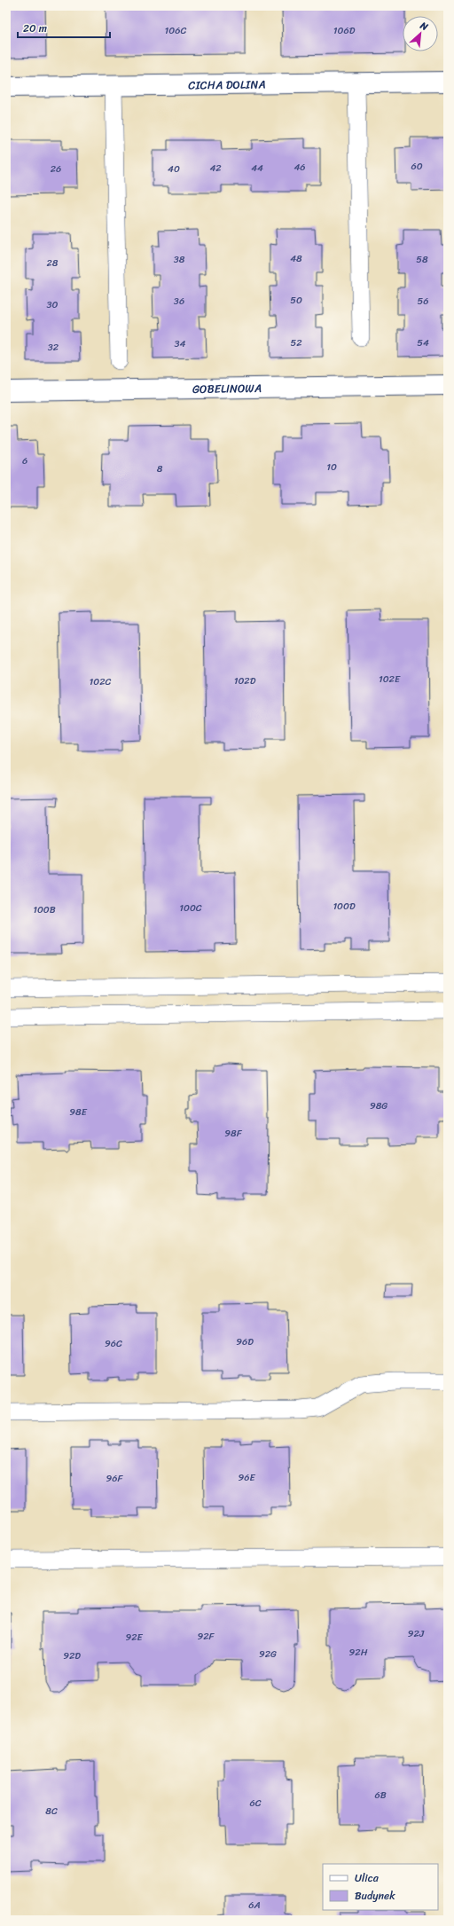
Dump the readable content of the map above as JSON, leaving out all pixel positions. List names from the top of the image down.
{
  "streets": {
    "street": ["CICHA DOLINA", "GOBELINOWA"]
  },
  "house_numbers": [
    "106C",
    "106D",
    "60",
    "46",
    "42",
    "44",
    "26",
    "40",
    "48",
    "38",
    "58",
    "28",
    "50",
    "36",
    "56",
    "30",
    "52",
    "54",
    "34",
    "32",
    "6",
    "10",
    "8",
    "102E",
    "102D",
    "102C",
    "100D",
    "100C",
    "100B",
    "98G",
    "98E",
    "98F",
    "96D",
    "96C",
    "96E",
    "96F",
    "92J",
    "92F",
    "92E",
    "92H",
    "92G",
    "92D",
    "6B",
    "6C",
    "8C",
    "6A"
  ],
  "legend": ["Ulica", "Budynek"],
  "scale_bar": "20 m",
  "north": "top right"
}
